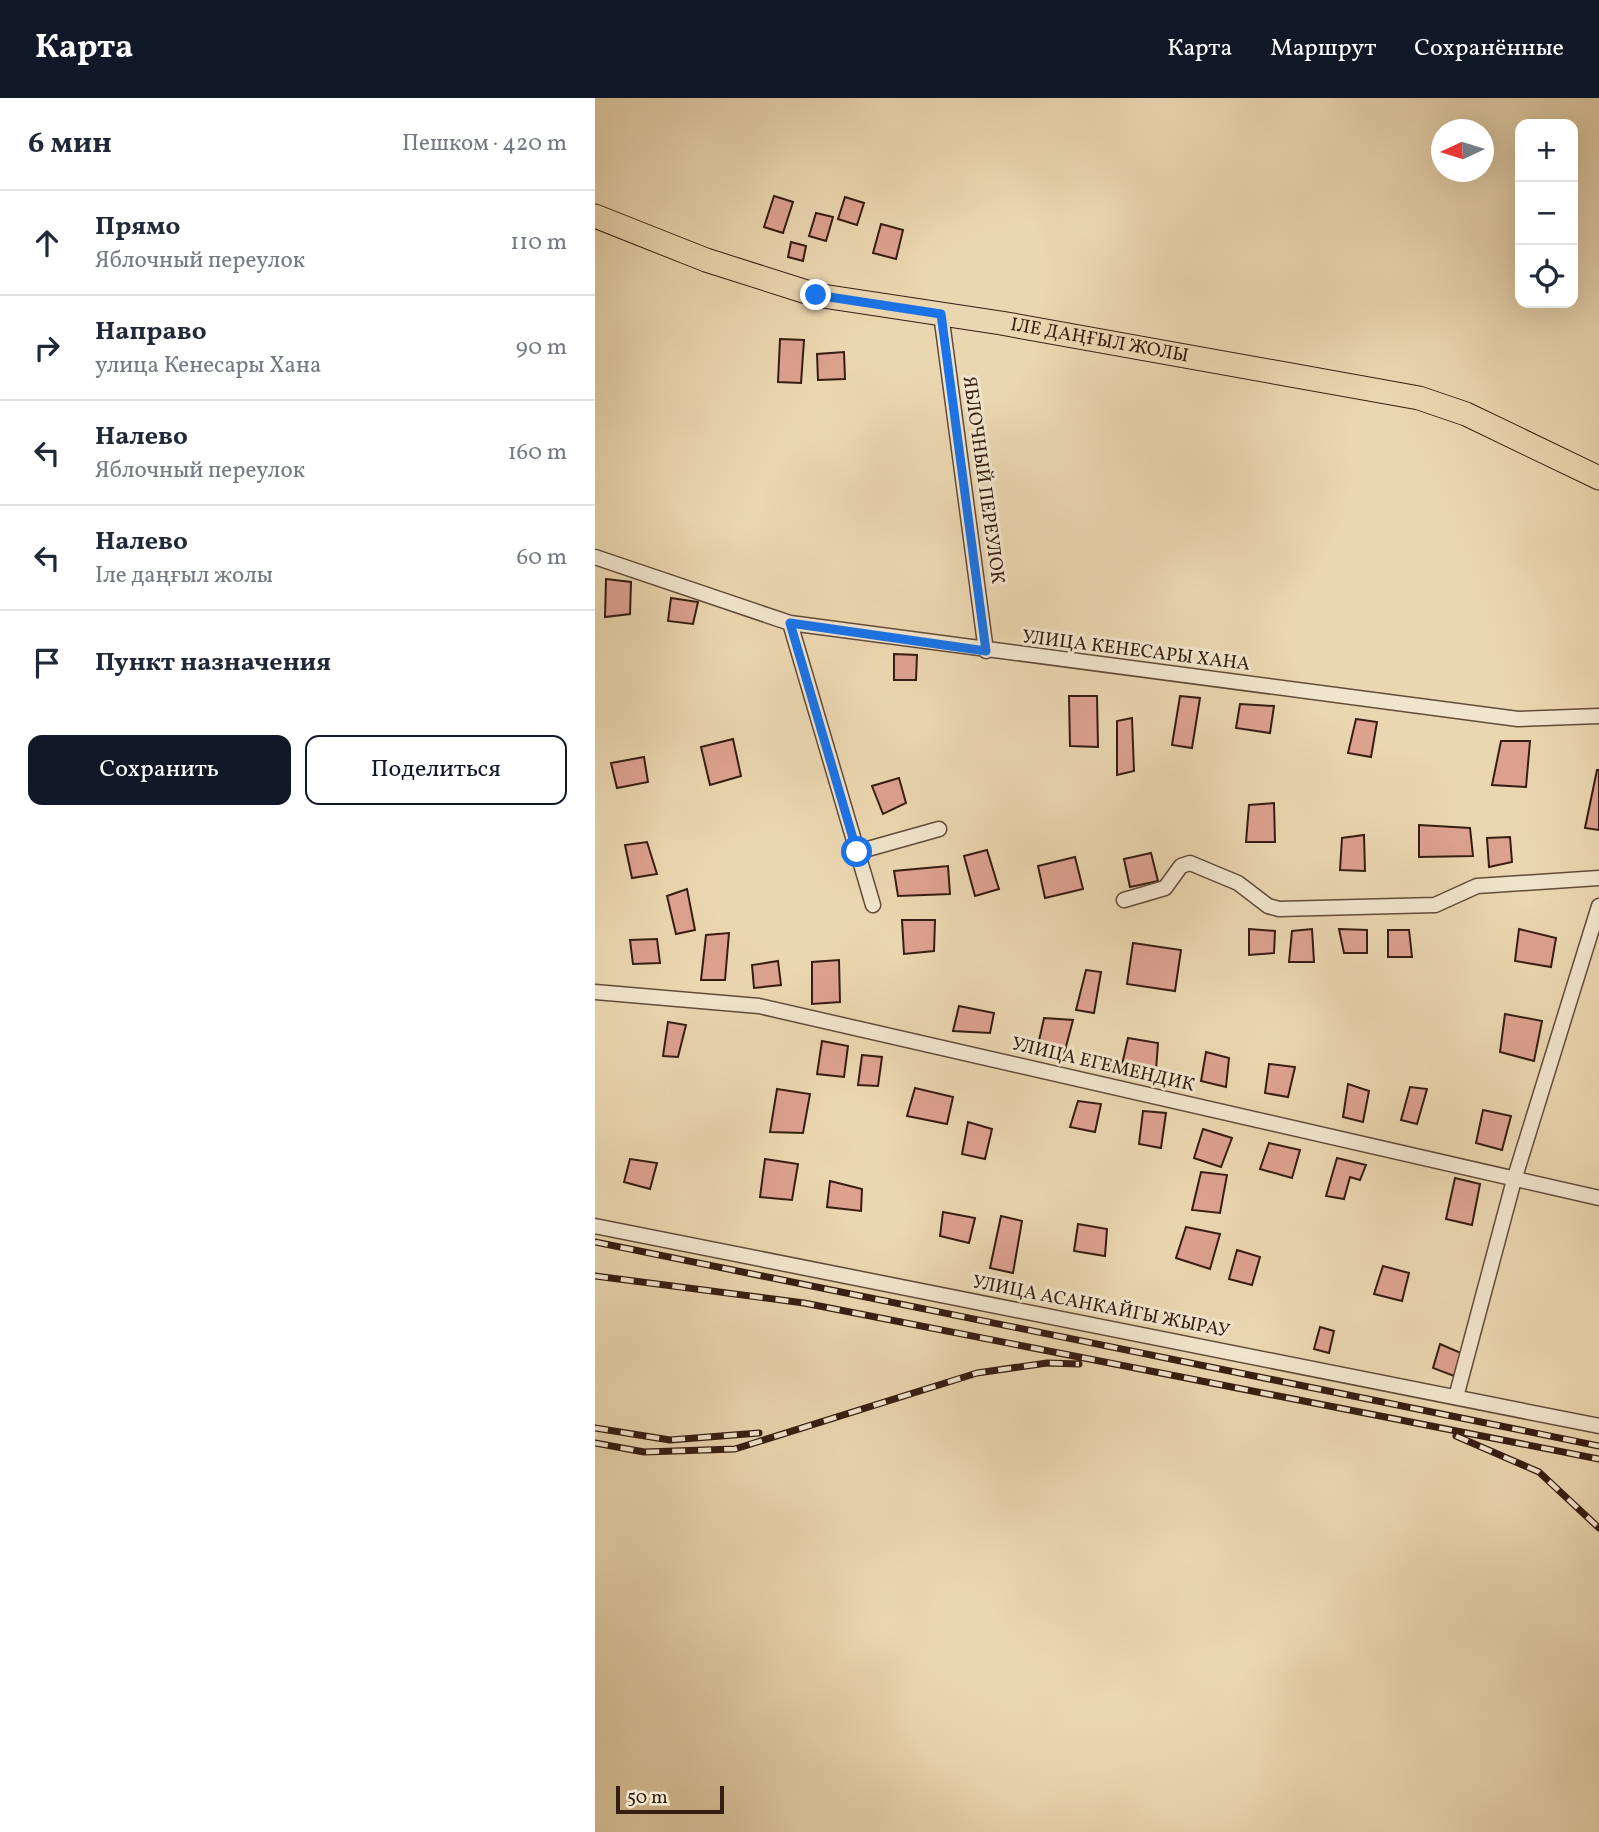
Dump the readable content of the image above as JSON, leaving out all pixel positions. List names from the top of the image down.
{
  "streets": {
    "main road": ["ІЛЕ ДАҢҒЫЛ ЖОЛЫ"],
    "street": [
      "ЯБЛОЧНЫЙ ПЕРЕУЛОК",
      "УЛИЦА КЕНЕСАРЫ ХАНА",
      "УЛИЦА ЕГЕМЕНДИК",
      "УЛИЦА АСАНКАЙГЫ ЖЫРАУ"
    ]
  },
  "crossings": [
    ["ІЛЕ ДАҢҒЫЛ ЖОЛЫ", "ЯБЛОЧНЫЙ ПЕРЕУЛОК"],
    ["ЯБЛОЧНЫЙ ПЕРЕУЛОК", "УЛИЦА КЕНЕСАРЫ ХАНА"]
  ],
  "scale_bar": "50 m",
  "north": "left",
  "page": {
    "header": "Карта",
    "nav": ["Карта", "Маршрут", "Сохранённые"],
    "heading": ["6 мин", "Пешком · 420 m"],
    "map_buttons": ["+", "−"],
    "list": [
      ["Прямо", "Яблочный переулок", "110 m"],
      ["Направо", "улица Кенесары Хана", "90 m"],
      ["Налево", "Яблочный переулок", "160 m"],
      ["Налево", "Іле даңғыл жолы", "60 m"],
      "Пункт назначения"
    ],
    "buttons": ["Сохранить", "Поделиться"],
    "scale": "50 m"
  }
}
